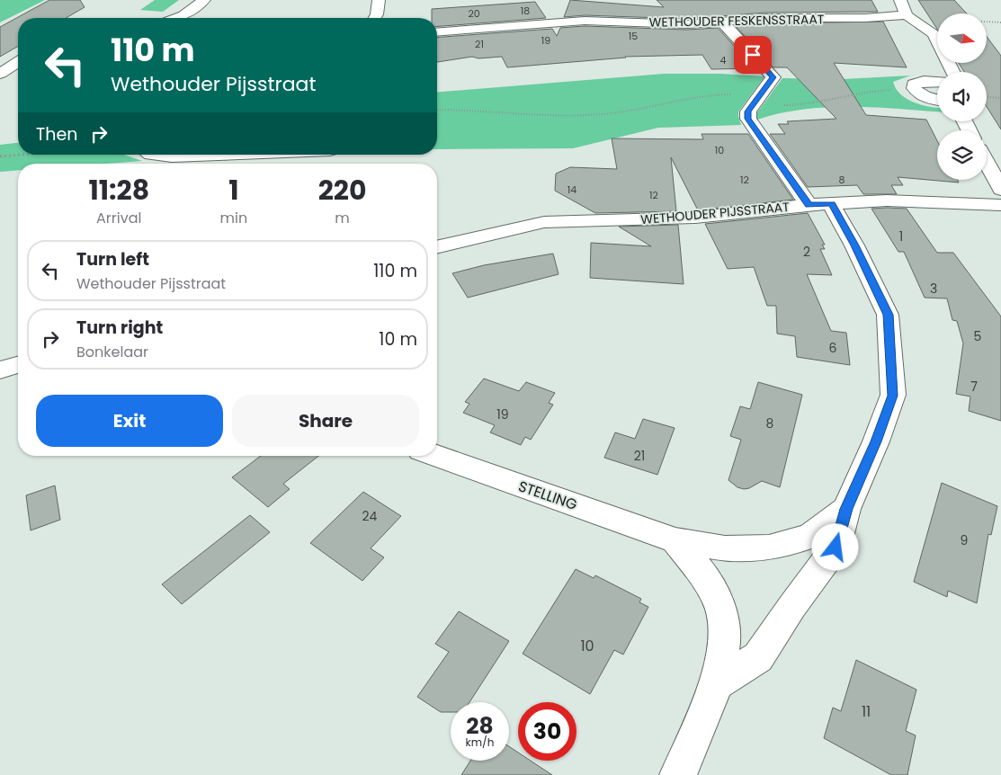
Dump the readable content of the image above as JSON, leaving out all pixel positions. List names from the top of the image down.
{
  "streets": {
    "street": ["WETHOUDER FESKENSSTRAAT", "WETHOUDER PIJSSTRAAT", "STELLING"]
  },
  "house_numbers": [
    "18",
    "20",
    "15",
    "19",
    "21",
    "4",
    "10",
    "12",
    "8",
    "14",
    "12",
    "1",
    "2",
    "3",
    "5",
    "6",
    "7",
    "19",
    "8",
    "21",
    "24",
    "9",
    "10",
    "11"
  ],
  "north": "right",
  "page": {
    "turn": ["110 m", "Wethouder Pijsstraat"],
    "then": "Then",
    "eta": [
      "11:28",
      "Arrival",
      "1",
      "min",
      "220",
      "m"
    ],
    "list": [
      {
        "name": "Turn left",
        "note": "Wethouder Pijsstraat",
        "value": "110 m"
      },
      {
        "name": "Turn right",
        "note": "Bonkelaar",
        "value": "10 m"
      }
    ],
    "buttons": ["Exit", "Share"],
    "speed": "28 km/h",
    "limit": "30"
  }
}
